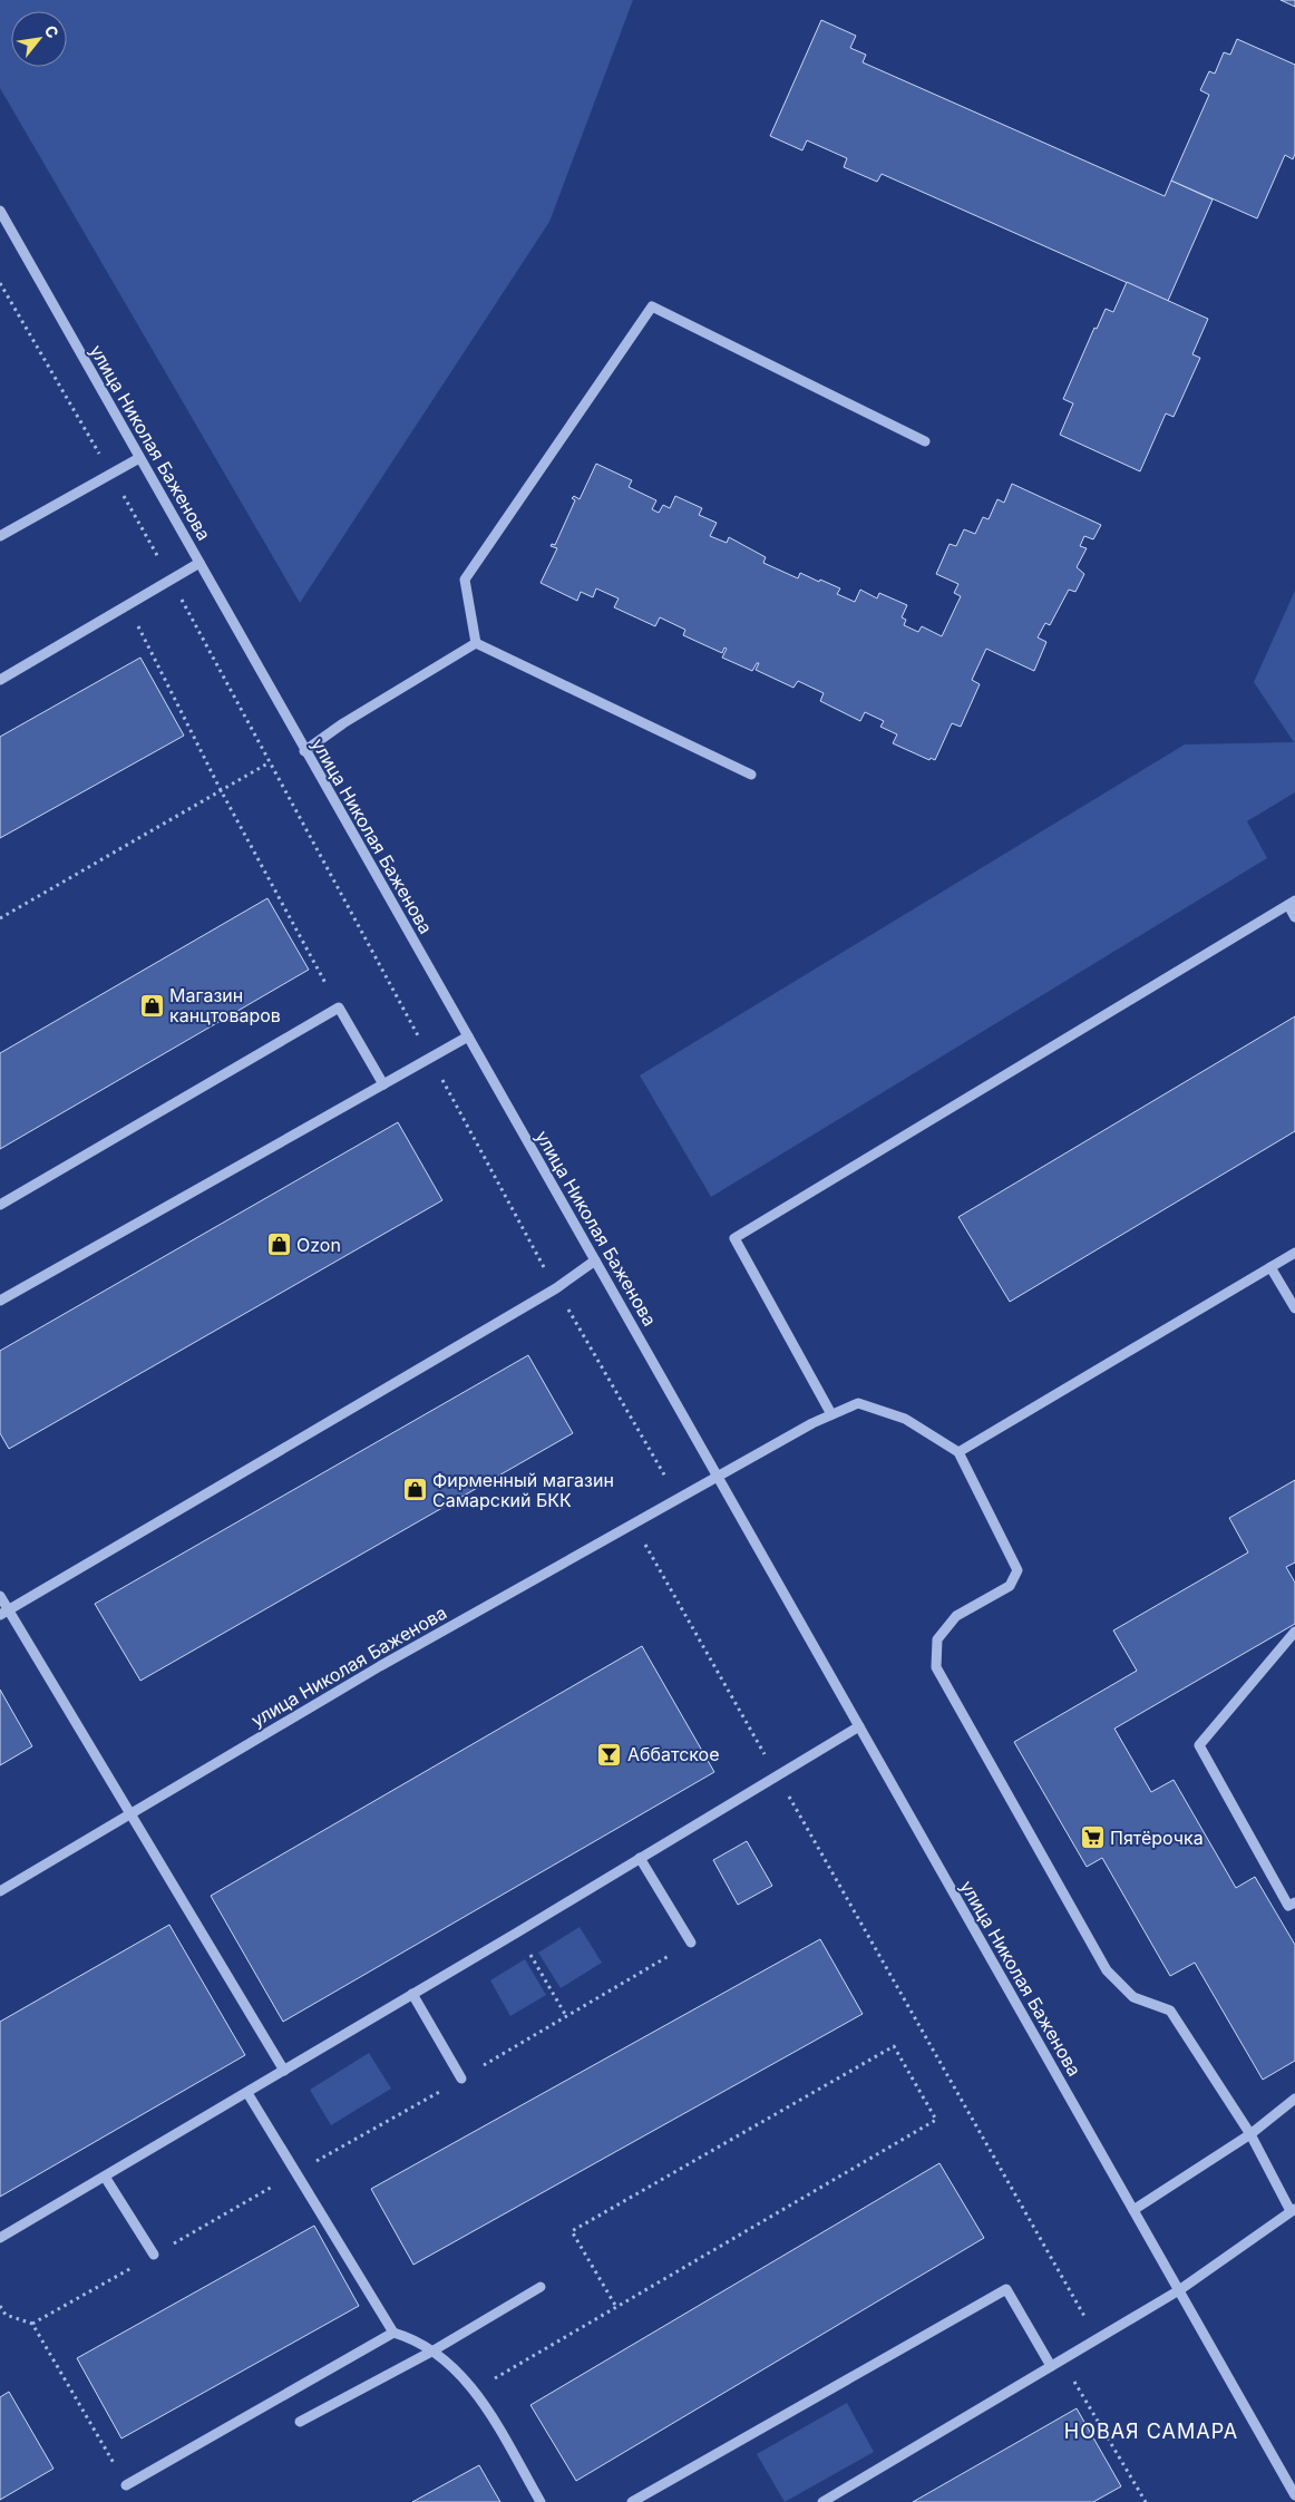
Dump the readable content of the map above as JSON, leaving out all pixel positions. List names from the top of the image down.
{
  "streets": {
    "street": ["улица Николая Баженова"]
  },
  "districts": ["НОВАЯ САМАРА"],
  "places": {
    "shop": ["Магазин канцтоваров", "Ozon", "Фирменный магазин Самарский БКК"],
    "bar": ["Аббатское"],
    "supermarket": ["Пятёрочка"]
  },
  "north": "top right"
}
